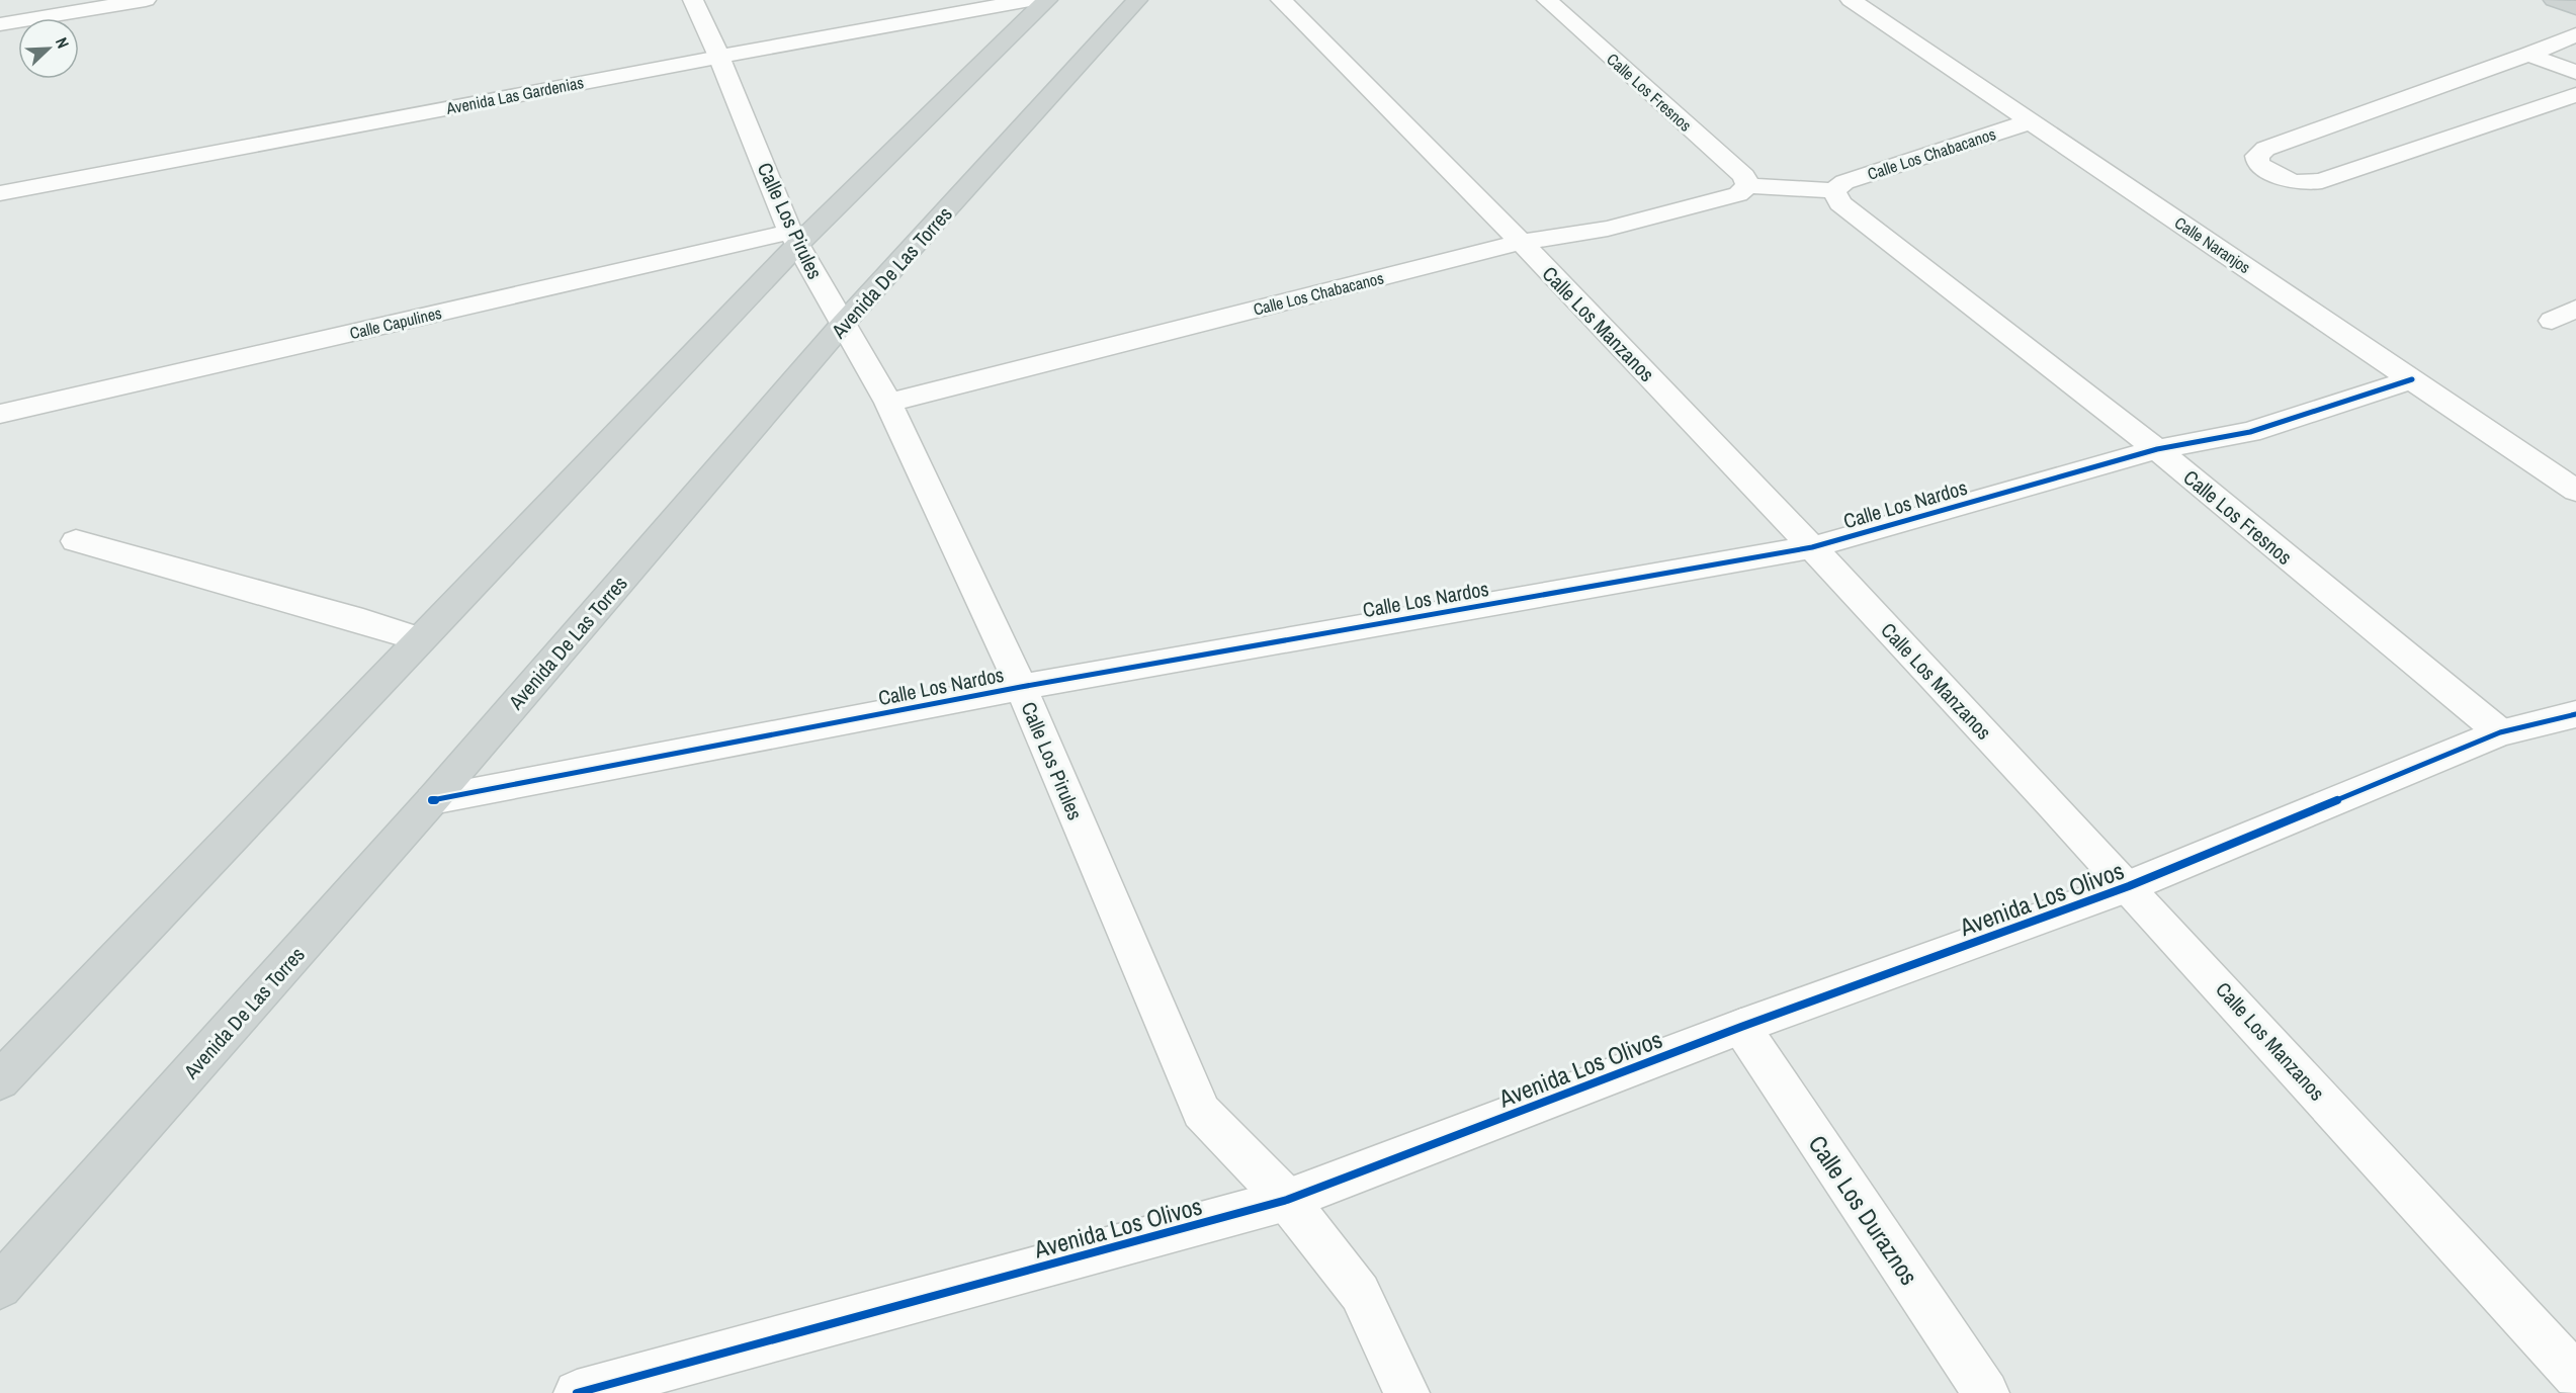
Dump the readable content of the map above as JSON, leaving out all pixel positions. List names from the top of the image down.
{
  "streets": {
    "main road": ["Avenida De Las Torres"],
    "street": [
      "Calle Los Fresnos",
      "Avenida Las Gardenias",
      "Calle Los Chabacanos",
      "Calle Los Pirules",
      "Calle Naranjos",
      "Calle Capulines",
      "Calle Los Manzanos",
      "Calle Los Nardos",
      "Avenida Los Olivos",
      "Calle Los Duraznos"
    ]
  },
  "crossings": [
    ["Calle Los Fresnos", "Calle Los Chabacanos"],
    ["Calle Los Fresnos", "Calle Los Nardos"],
    ["Calle Los Fresnos", "Avenida Los Olivos"],
    ["Avenida Las Gardenias", "Calle Los Pirules"],
    ["Calle Los Chabacanos", "Calle Los Pirules"],
    ["Calle Los Chabacanos", "Calle Naranjos"],
    ["Calle Los Chabacanos", "Calle Los Manzanos"],
    ["Calle Los Pirules", "Avenida De Las Torres"],
    ["Calle Los Pirules", "Calle Capulines"],
    ["Calle Los Pirules", "Calle Los Nardos"],
    ["Calle Los Pirules", "Avenida Los Olivos"],
    ["Calle Naranjos", "Calle Los Nardos"],
    ["Avenida De Las Torres", "Calle Los Nardos"],
    ["Calle Los Manzanos", "Calle Los Nardos"],
    ["Calle Los Manzanos", "Avenida Los Olivos"],
    ["Avenida Los Olivos", "Calle Los Duraznos"]
  ],
  "north": "top right"
}
